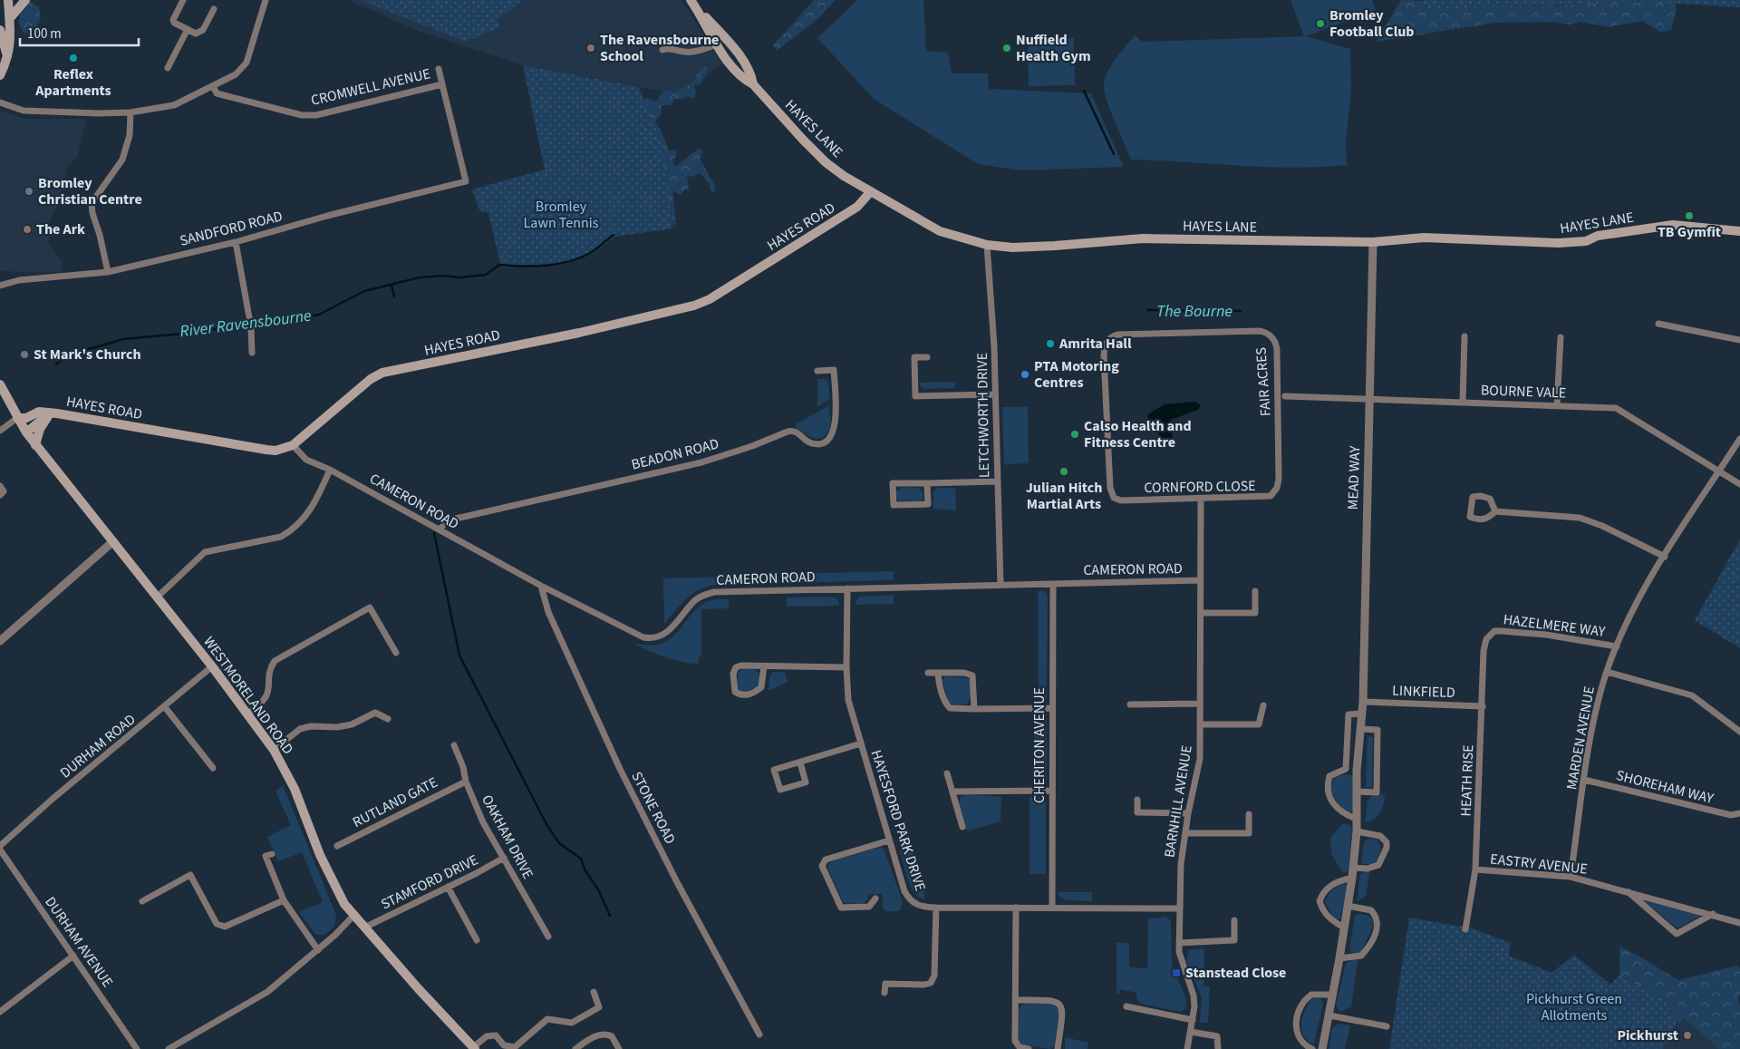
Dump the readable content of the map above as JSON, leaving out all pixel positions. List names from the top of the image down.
{
  "streets": {
    "main road": ["HAYES LANE", "HAYES ROAD", "WESTMORELAND ROAD"],
    "street": [
      "CROMWELL AVENUE",
      "SANDFORD ROAD",
      "FAIR ACRES",
      "BOURNE VALE",
      "LETCHWORTH DRIVE",
      "BEADON ROAD",
      "MEAD WAY",
      "CORNFORD CLOSE",
      "CAMERON ROAD",
      "HAZELMERE WAY",
      "LINKFIELD",
      "MARDEN AVENUE",
      "CHERITON AVENUE",
      "DURHAM ROAD",
      "HEATH RISE",
      "SHOREHAM WAY",
      "BARNHILL AVENUE",
      "RUTLAND GATE",
      "STONE ROAD",
      "HAYESFORD PARK DRIVE",
      "OAKHAM DRIVE",
      "EASTRY AVENUE",
      "STAMFORD DRIVE",
      "DURHAM AVENUE"
    ]
  },
  "crossings": [
    ["CROMWELL AVENUE", "SANDFORD ROAD"],
    ["HAYES LANE", "HAYES ROAD"],
    ["HAYES LANE", "LETCHWORTH DRIVE"],
    ["HAYES LANE", "MEAD WAY"],
    ["HAYES ROAD", "CAMERON ROAD"],
    ["HAYES ROAD", "WESTMORELAND ROAD"],
    ["FAIR ACRES", "CORNFORD CLOSE"],
    ["BOURNE VALE", "MEAD WAY"],
    ["BOURNE VALE", "MARDEN AVENUE"],
    ["LETCHWORTH DRIVE", "CAMERON ROAD"],
    ["BEADON ROAD", "CAMERON ROAD"],
    ["MEAD WAY", "LINKFIELD"],
    ["CORNFORD CLOSE", "BARNHILL AVENUE"],
    ["CAMERON ROAD", "CHERITON AVENUE"],
    ["CAMERON ROAD", "BARNHILL AVENUE"],
    ["CAMERON ROAD", "STONE ROAD"],
    ["CAMERON ROAD", "HAYESFORD PARK DRIVE"],
    ["HAZELMERE WAY", "MARDEN AVENUE"],
    ["HAZELMERE WAY", "HEATH RISE"],
    ["LINKFIELD", "HEATH RISE"],
    ["WESTMORELAND ROAD", "DURHAM ROAD"],
    ["WESTMORELAND ROAD", "STAMFORD DRIVE"],
    ["MARDEN AVENUE", "SHOREHAM WAY"],
    ["MARDEN AVENUE", "EASTRY AVENUE"],
    ["CHERITON AVENUE", "HAYESFORD PARK DRIVE"],
    ["HEATH RISE", "EASTRY AVENUE"],
    ["BARNHILL AVENUE", "HAYESFORD PARK DRIVE"],
    ["RUTLAND GATE", "OAKHAM DRIVE"],
    ["OAKHAM DRIVE", "STAMFORD DRIVE"]
  ],
  "water": ["The Bourne", "River Ravensbourne"],
  "parks": ["Bromley Lawn Tennis", "Pickhurst Green Allotments"],
  "places": {
    "other": [
      "Bromley Football Club",
      "The Ravensbourne School",
      "Nuffield Health Gym",
      "Reflex Apartments",
      "Bromley Christian Centre",
      "TB Gymfit",
      "The Ark",
      "Amrita Hall",
      "St Mark's Church",
      "PTA Motoring Centres",
      "Calso Health and Fitness Centre",
      "Julian Hitch Martial Arts",
      "Pickhurst"
    ],
    "transit": ["Stanstead Close"]
  },
  "scale_bar": "100 m"
}
